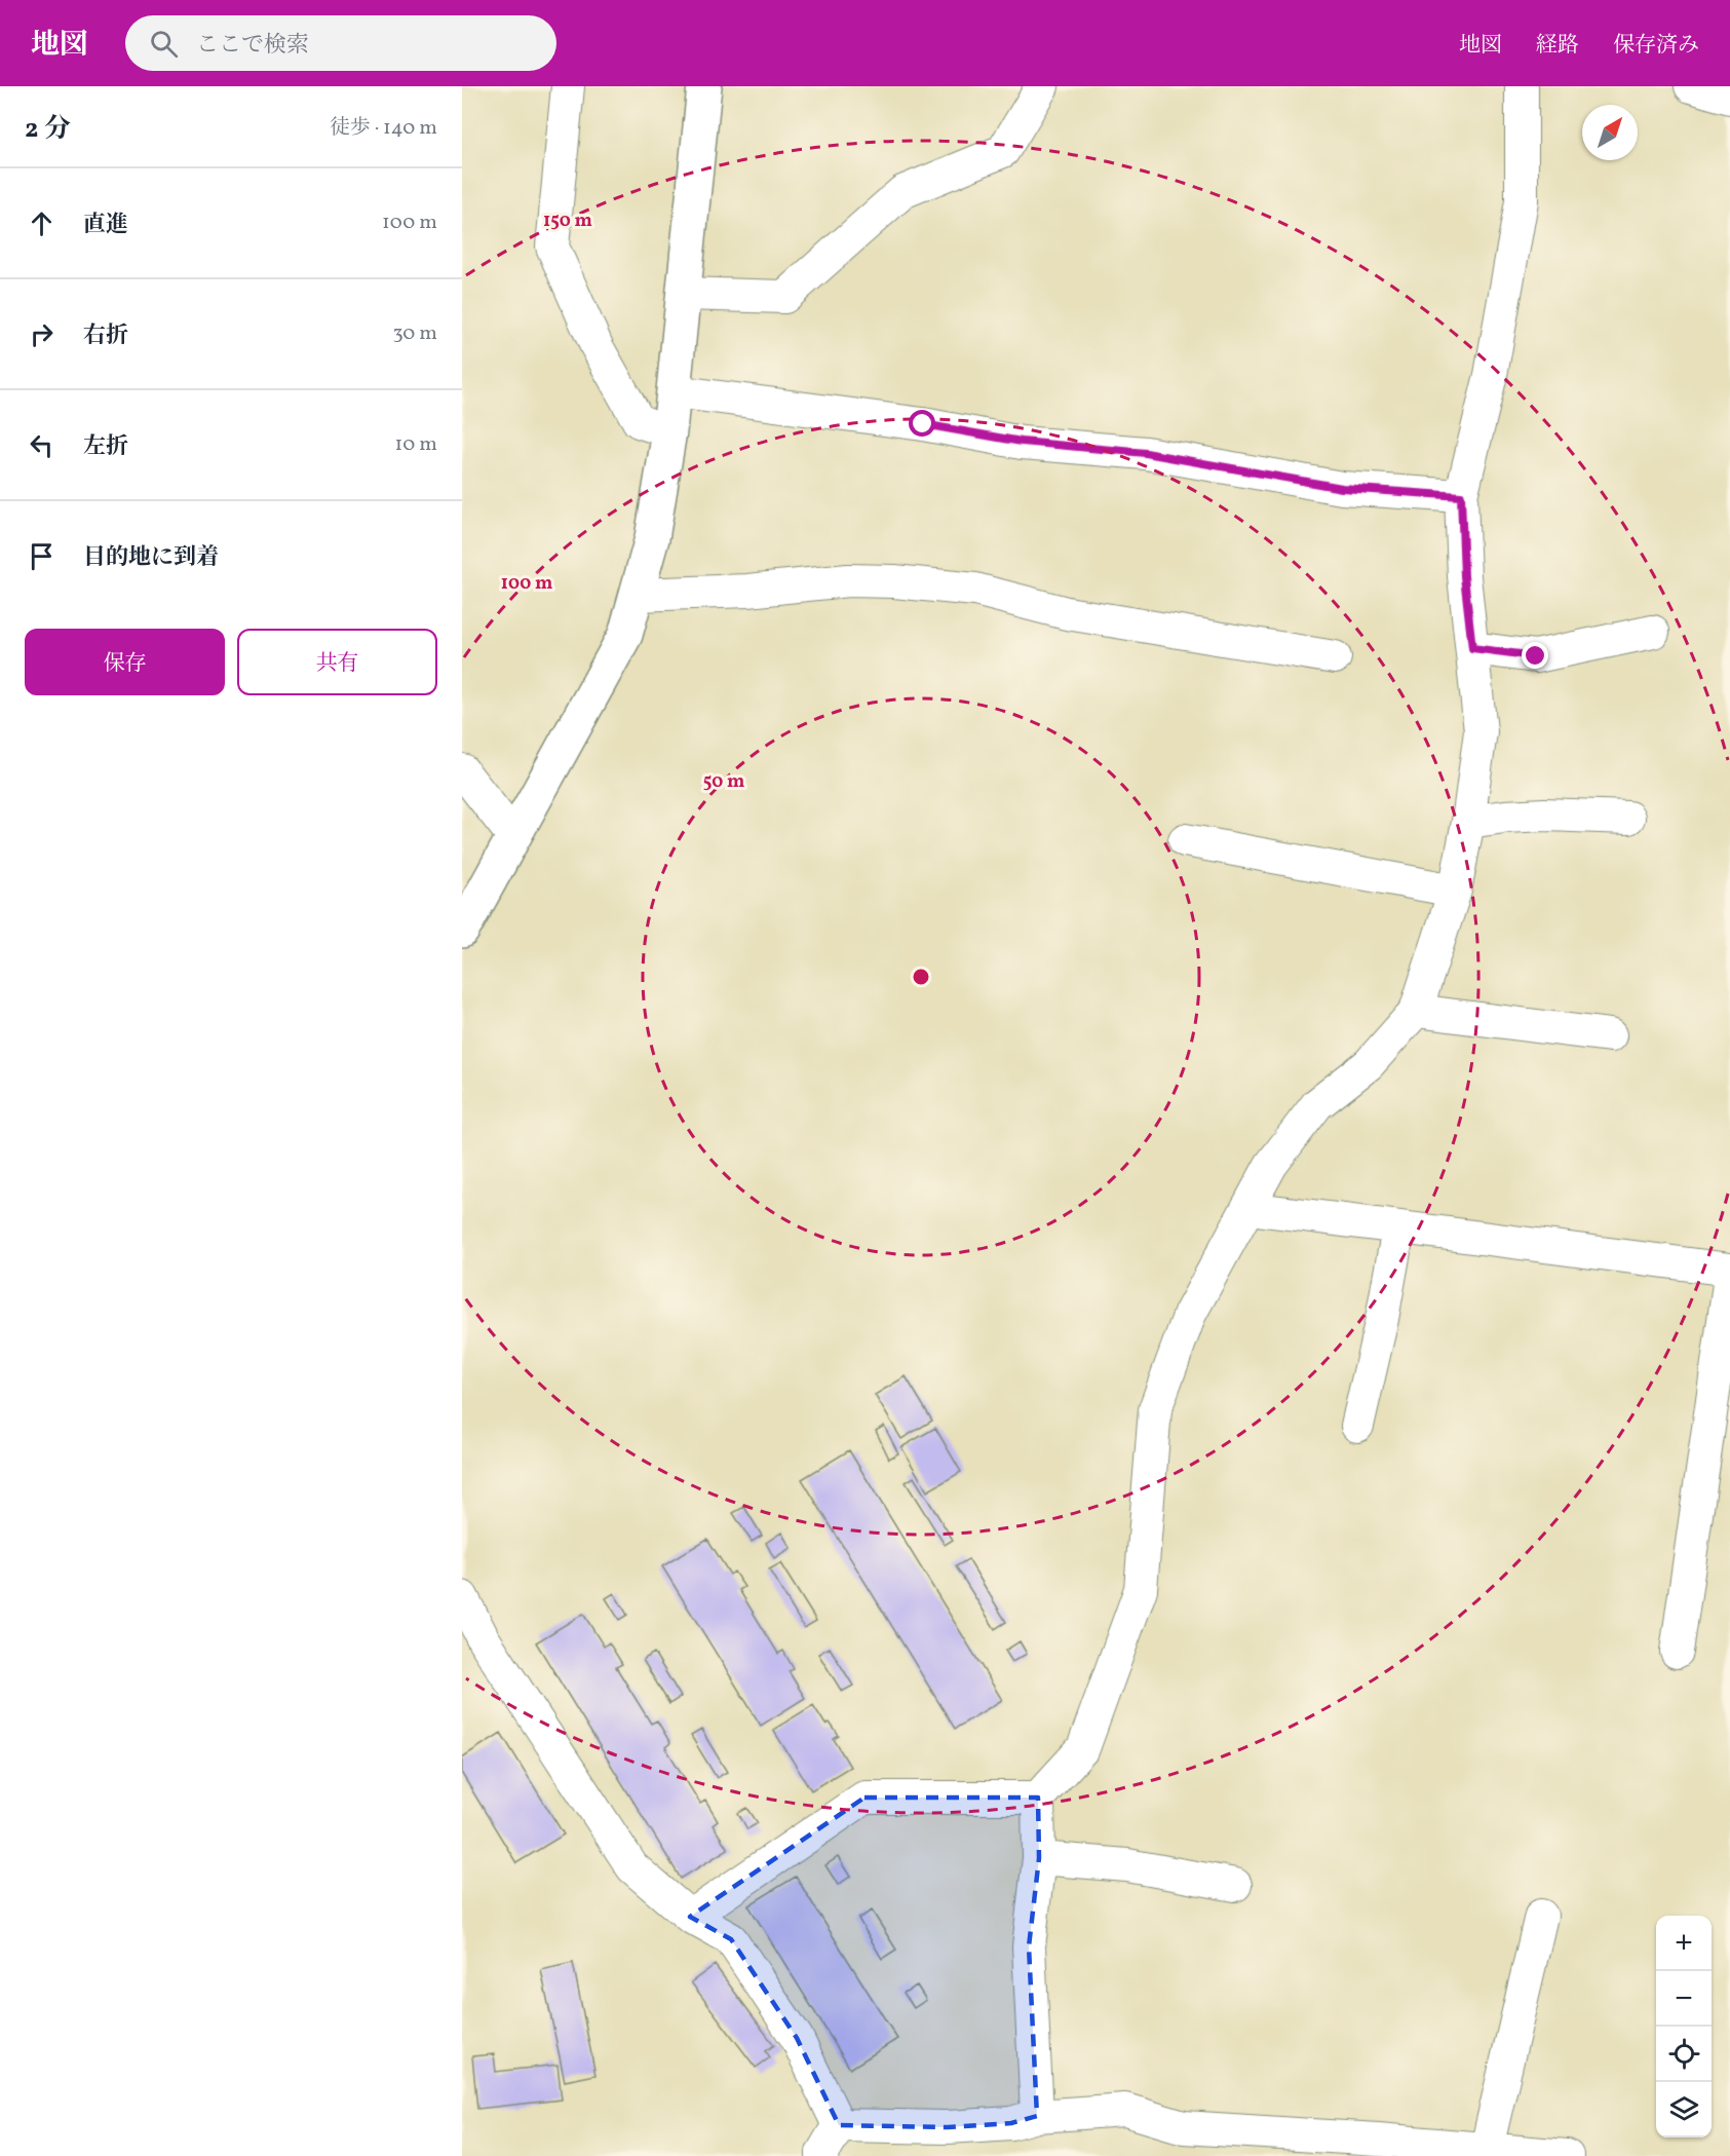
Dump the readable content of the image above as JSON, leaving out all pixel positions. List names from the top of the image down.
{
  "north": "top right",
  "page": {
    "header": "地図",
    "search": "ここで検索",
    "nav": ["地図", "経路", "保存済み"],
    "heading": ["2 分", "徒歩 · 140 m"],
    "list": [
      ["直進", "100 m"],
      ["右折", "30 m"],
      ["左折", "10 m"],
      "目的地に到着"
    ],
    "buttons": ["保存", "共有"],
    "map_buttons": ["+", "−"]
  },
  "rings": ["150 m", "100 m", "50 m"]
}
